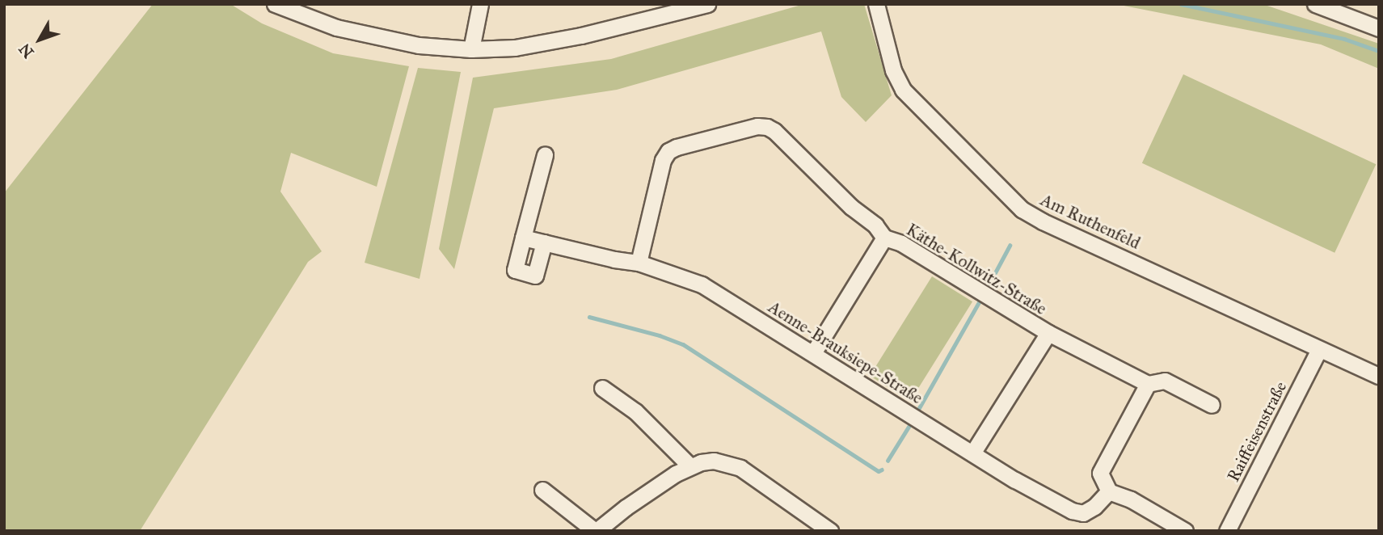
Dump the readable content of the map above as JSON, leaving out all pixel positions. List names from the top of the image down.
{
  "streets": {
    "street": [
      "Am Ruthenfeld",
      "Käthe-Kollwitz-Straße",
      "Aenne-Brauksiepe-Straße",
      "Raiffeisenstraße"
    ]
  },
  "crossings": [
    ["Am Ruthenfeld", "Raiffeisenstraße"],
    ["Käthe-Kollwitz-Straße", "Aenne-Brauksiepe-Straße"]
  ],
  "north": "bottom left"
}
